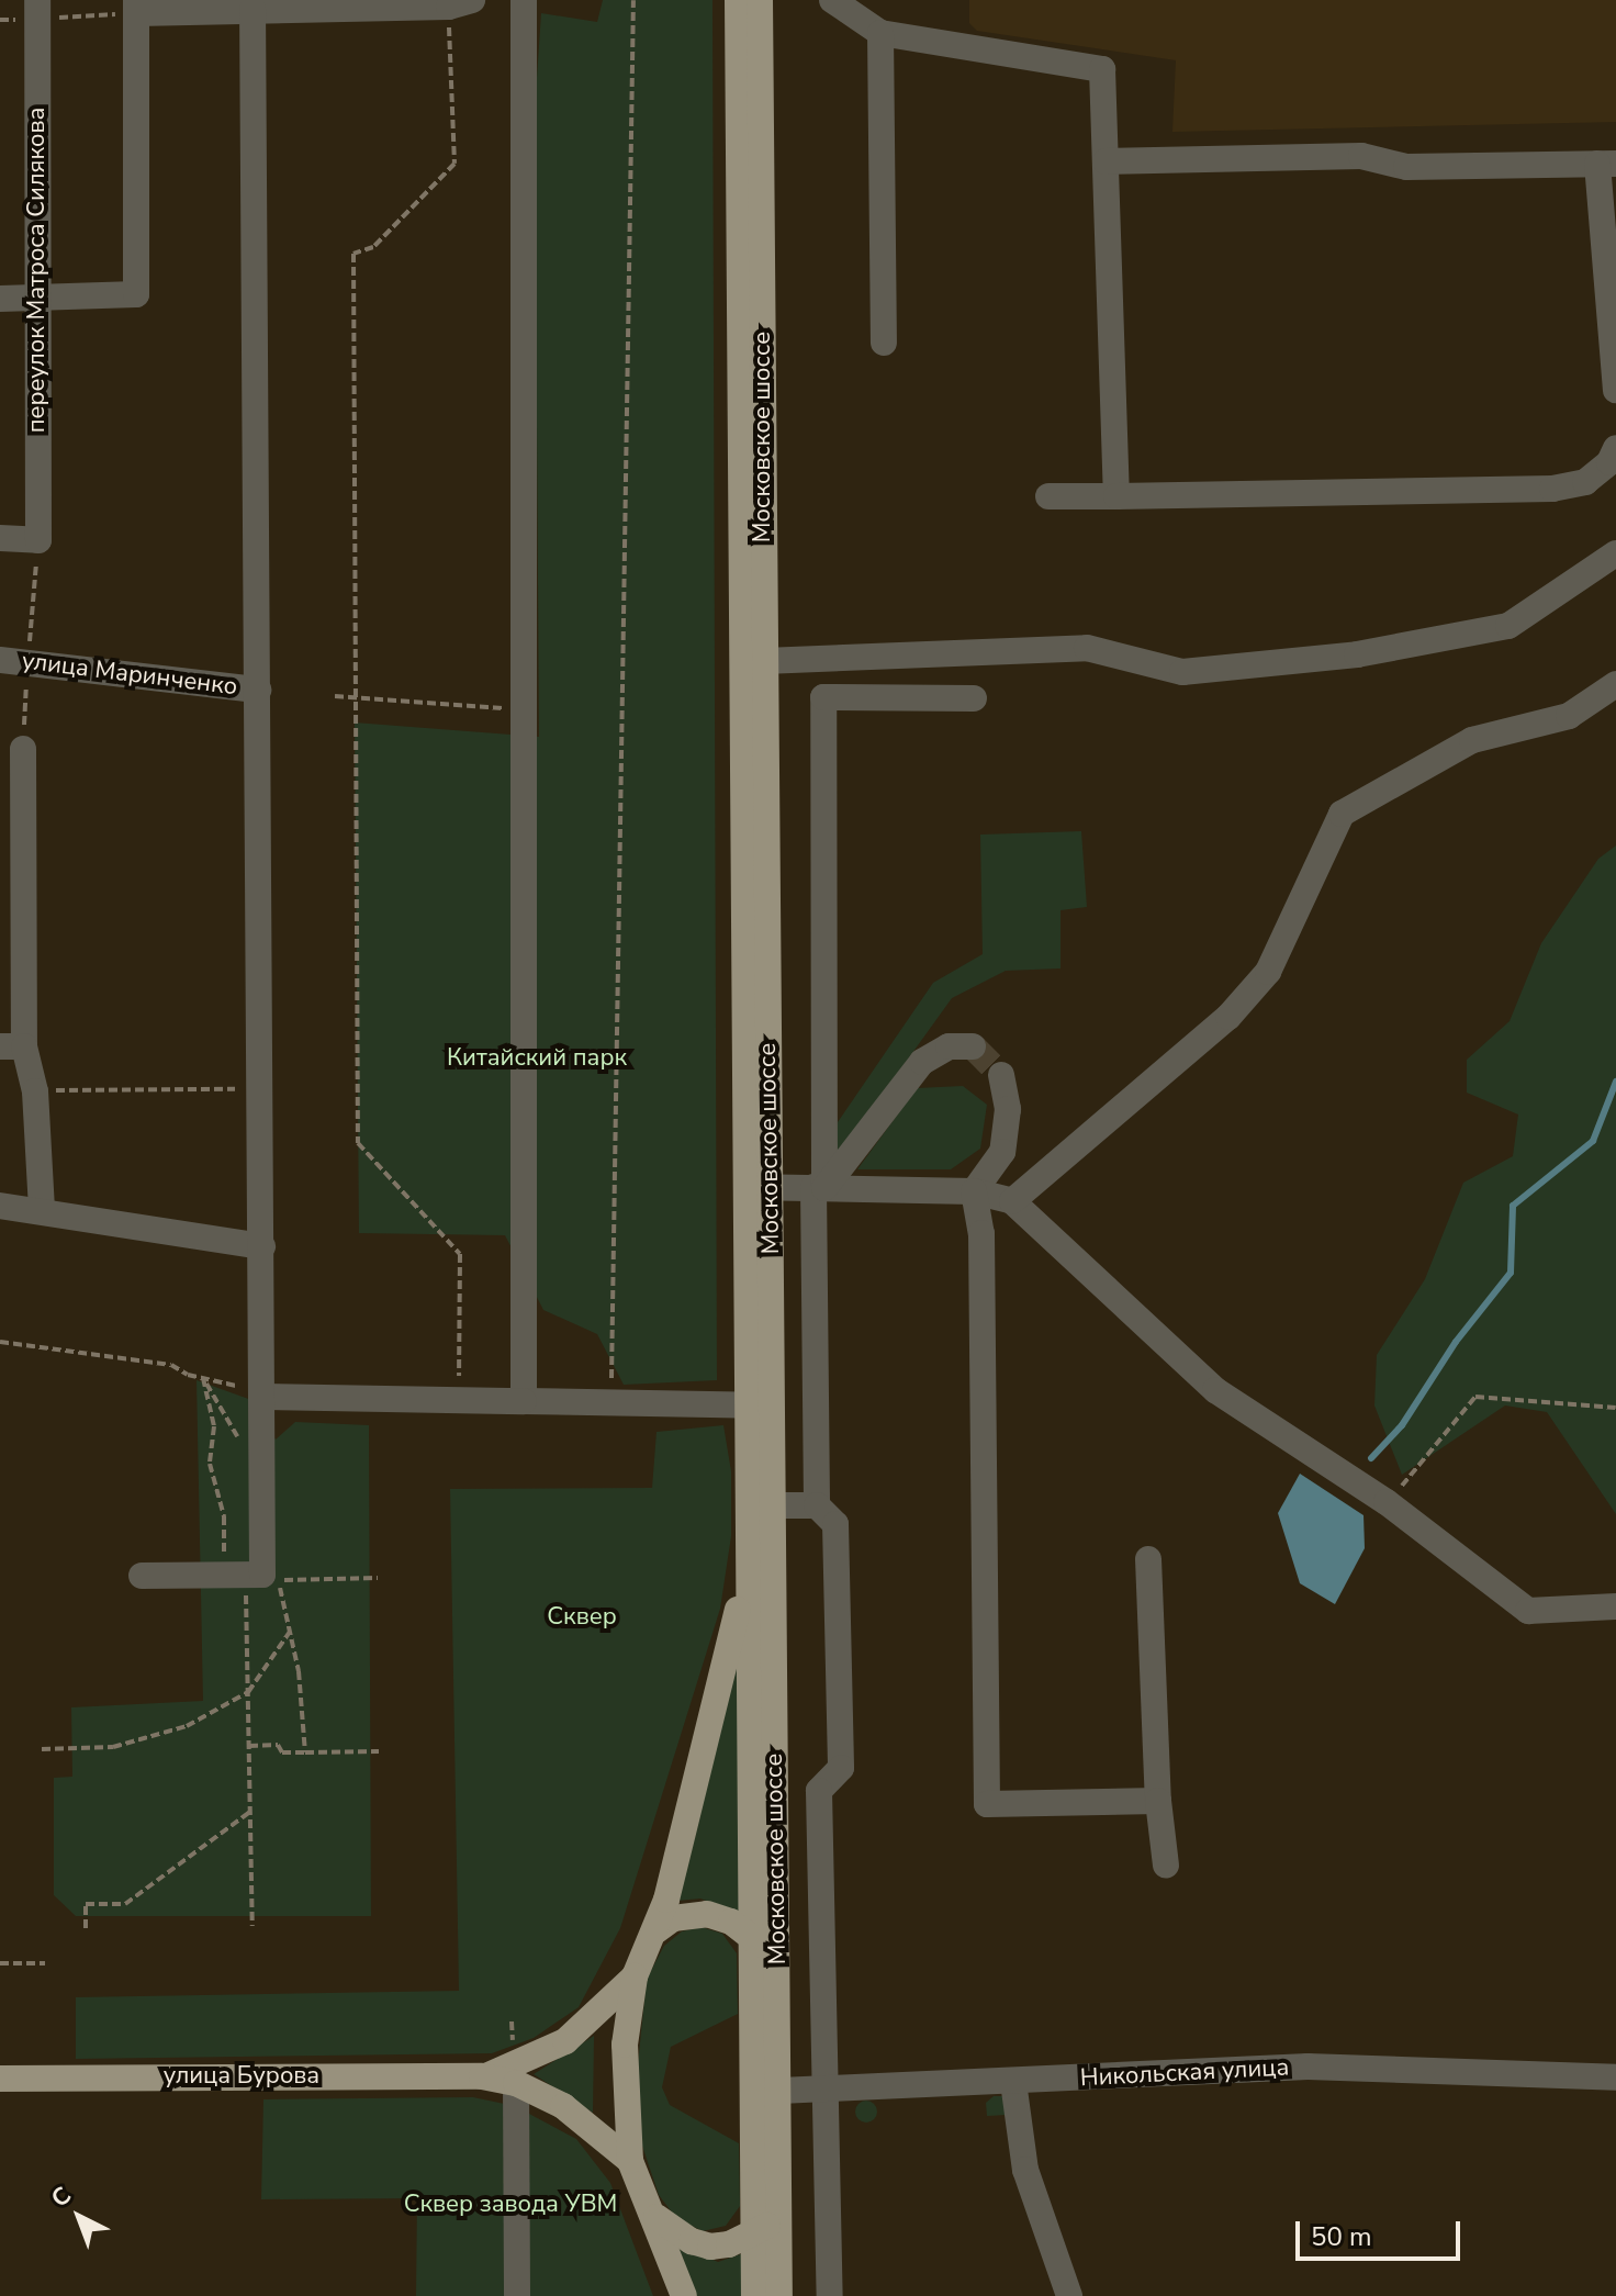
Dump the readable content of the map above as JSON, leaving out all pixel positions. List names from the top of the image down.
{
  "streets": {
    "main road": ["Московское шоссе", "улица Бурова"],
    "street": ["переулок Матроса Силякова", "улица Маринченко", "Никольская улица"]
  },
  "crossings": [
    ["Московское шоссе", "Никольская улица"]
  ],
  "parks": ["Китайский парк", "Сквер", "Сквер завода УВМ"],
  "scale_bar": "50 m",
  "north": "top left"
}
